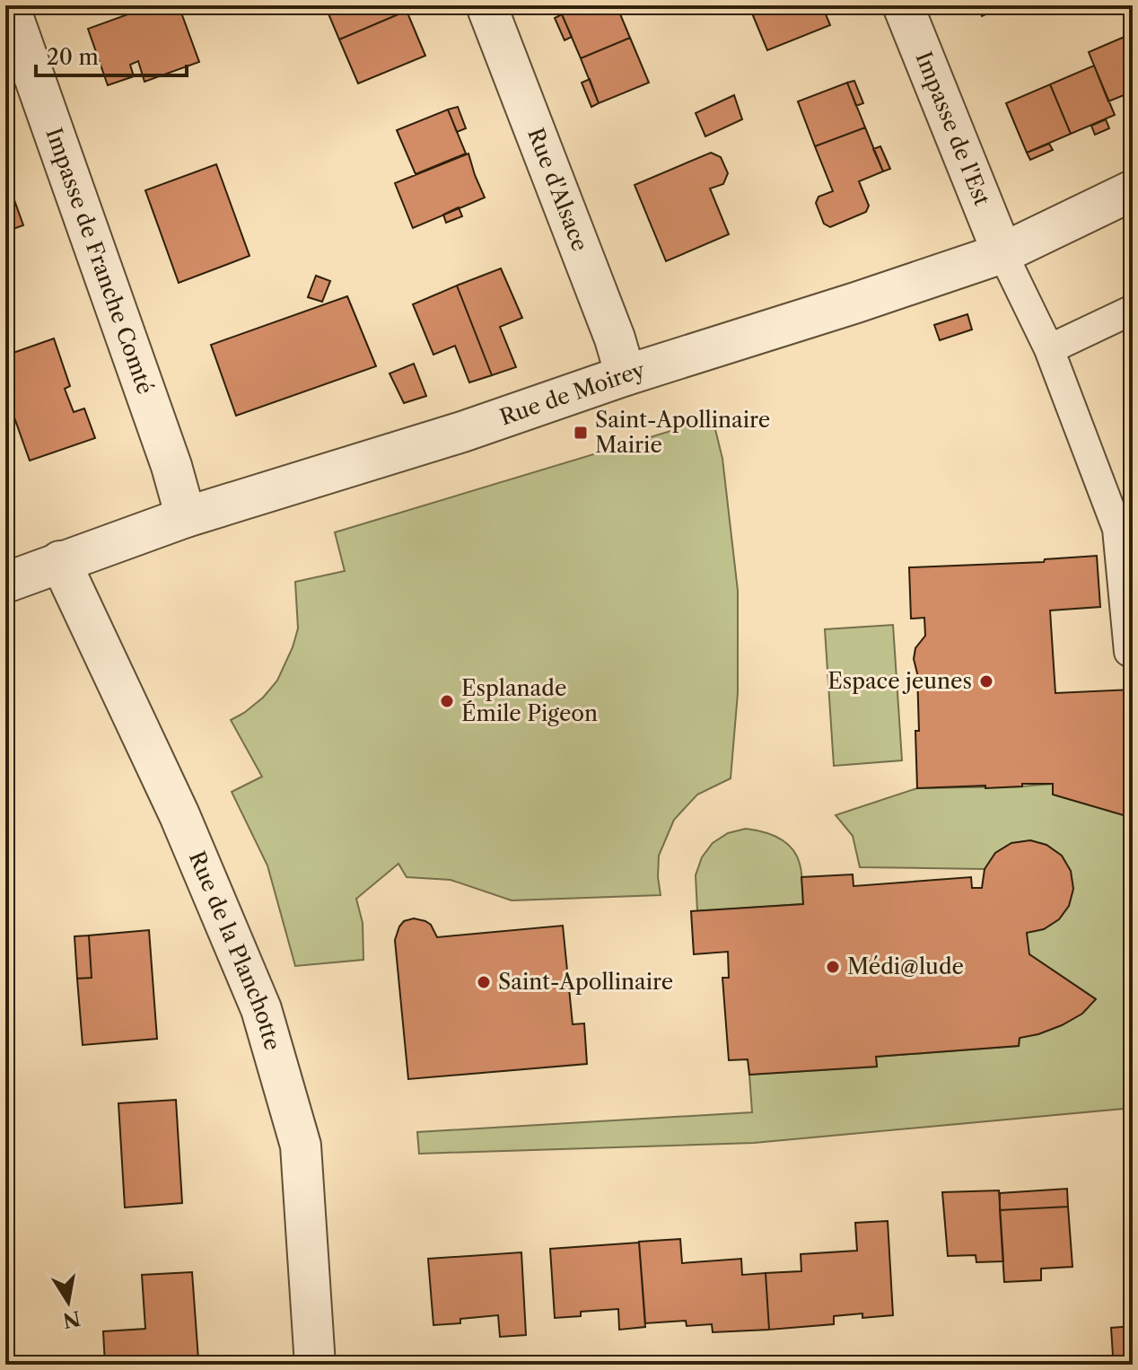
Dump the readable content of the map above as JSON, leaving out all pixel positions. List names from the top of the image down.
{
  "streets": {
    "street": [
      "Impasse de l'Est",
      "Rue d'Alsace",
      "Impasse de Franche Comté",
      "Rue de Moirey",
      "Rue de la Planchotte"
    ]
  },
  "crossings": [
    ["Impasse de l'Est", "Rue de Moirey"],
    ["Rue d'Alsace", "Rue de Moirey"],
    ["Impasse de Franche Comté", "Rue de Moirey"],
    ["Rue de Moirey", "Rue de la Planchotte"]
  ],
  "places": {
    "transit": ["Saint-Apollinaire Mairie"],
    "other": [
      "Espace jeunes",
      "Esplanade Émile Pigeon",
      "Médi@lude",
      "Saint-Apollinaire"
    ]
  },
  "scale_bar": "20 m",
  "north": "bottom"
}
